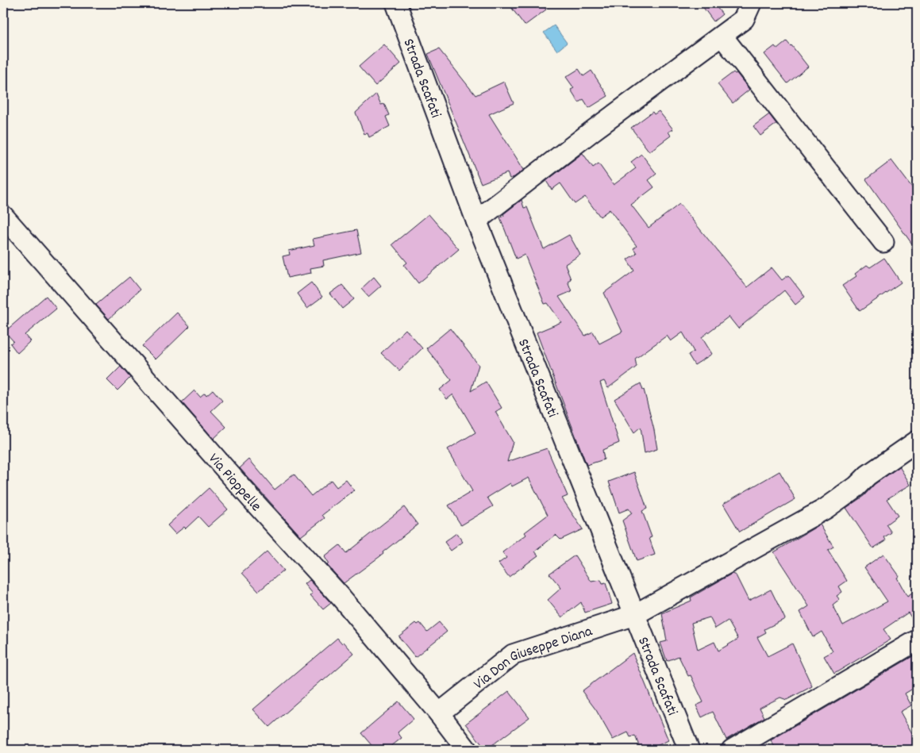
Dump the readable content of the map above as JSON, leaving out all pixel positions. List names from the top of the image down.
{
  "streets": {
    "street": ["Strada Scafati", "Via Pioppelle", "Via Don Giuseppe Diana"]
  },
  "crossings": [
    ["Strada Scafati", "Via Don Giuseppe Diana"],
    ["Via Pioppelle", "Via Don Giuseppe Diana"]
  ]
}
